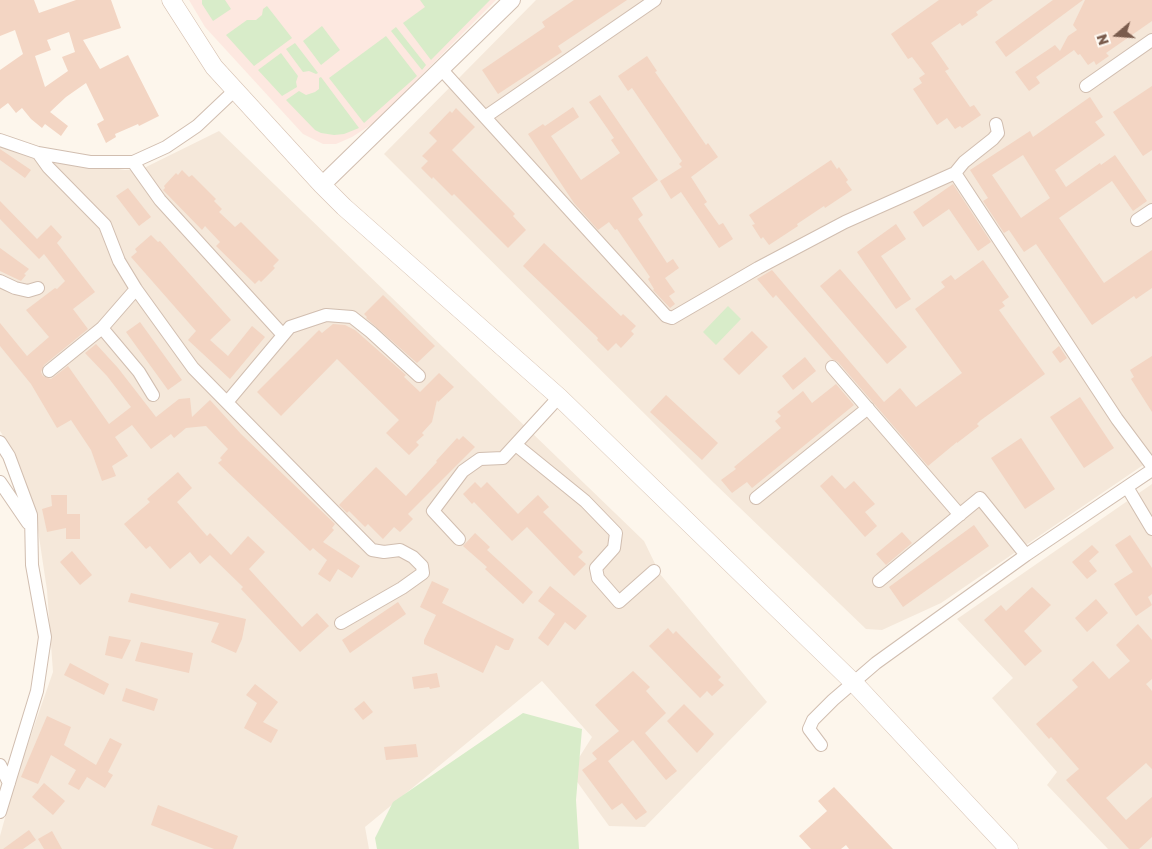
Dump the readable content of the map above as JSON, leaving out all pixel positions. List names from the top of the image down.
{
  "north": "left"
}
